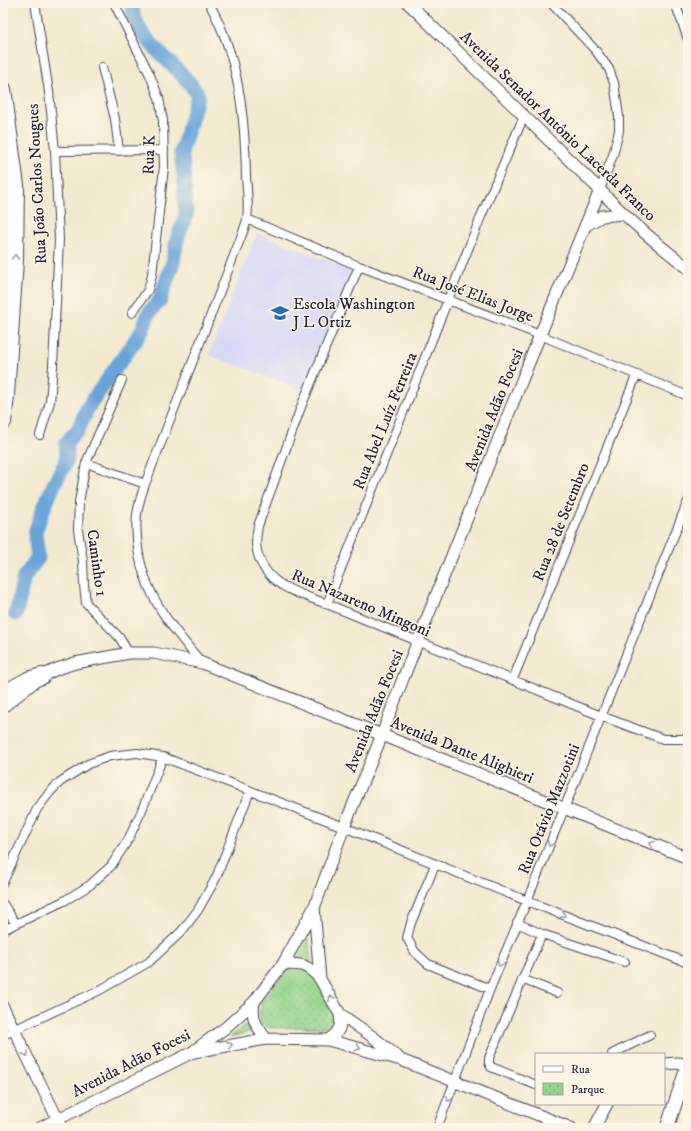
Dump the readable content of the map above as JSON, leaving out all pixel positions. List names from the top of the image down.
{
  "streets": {
    "street": [
      "Avenida Senador Antônio Lacerda Franco",
      "Rua K",
      "Rua João Carlos Nougues",
      "Rua José Elias Jorge",
      "Avenida Adão Focesi",
      "Rua Abel Luíz Ferreira",
      "Rua 28 de Setembro",
      "Caminho 1",
      "Rua Nazareno Mingoni",
      "Avenida Dante Alighieri",
      "Rua Otávio Mazzotini"
    ]
  },
  "crossings": [
    ["Avenida Senador Antônio Lacerda Franco", "Avenida Adão Focesi"],
    ["Avenida Senador Antônio Lacerda Franco", "Rua Abel Luíz Ferreira"],
    ["Rua José Elias Jorge", "Avenida Adão Focesi"],
    ["Rua José Elias Jorge", "Rua Abel Luíz Ferreira"],
    ["Rua José Elias Jorge", "Rua 28 de Setembro"],
    ["Rua José Elias Jorge", "Rua Nazareno Mingoni"],
    ["Avenida Adão Focesi", "Rua Nazareno Mingoni"],
    ["Avenida Adão Focesi", "Avenida Dante Alighieri"],
    ["Rua Abel Luíz Ferreira", "Rua Nazareno Mingoni"],
    ["Rua 28 de Setembro", "Rua Nazareno Mingoni"],
    ["Rua Nazareno Mingoni", "Rua Otávio Mazzotini"],
    ["Avenida Dante Alighieri", "Rua Otávio Mazzotini"]
  ],
  "places": {
    "school or university": ["Escola Washington J L Ortiz"]
  },
  "legend": ["Rua", "Parque"]
}
